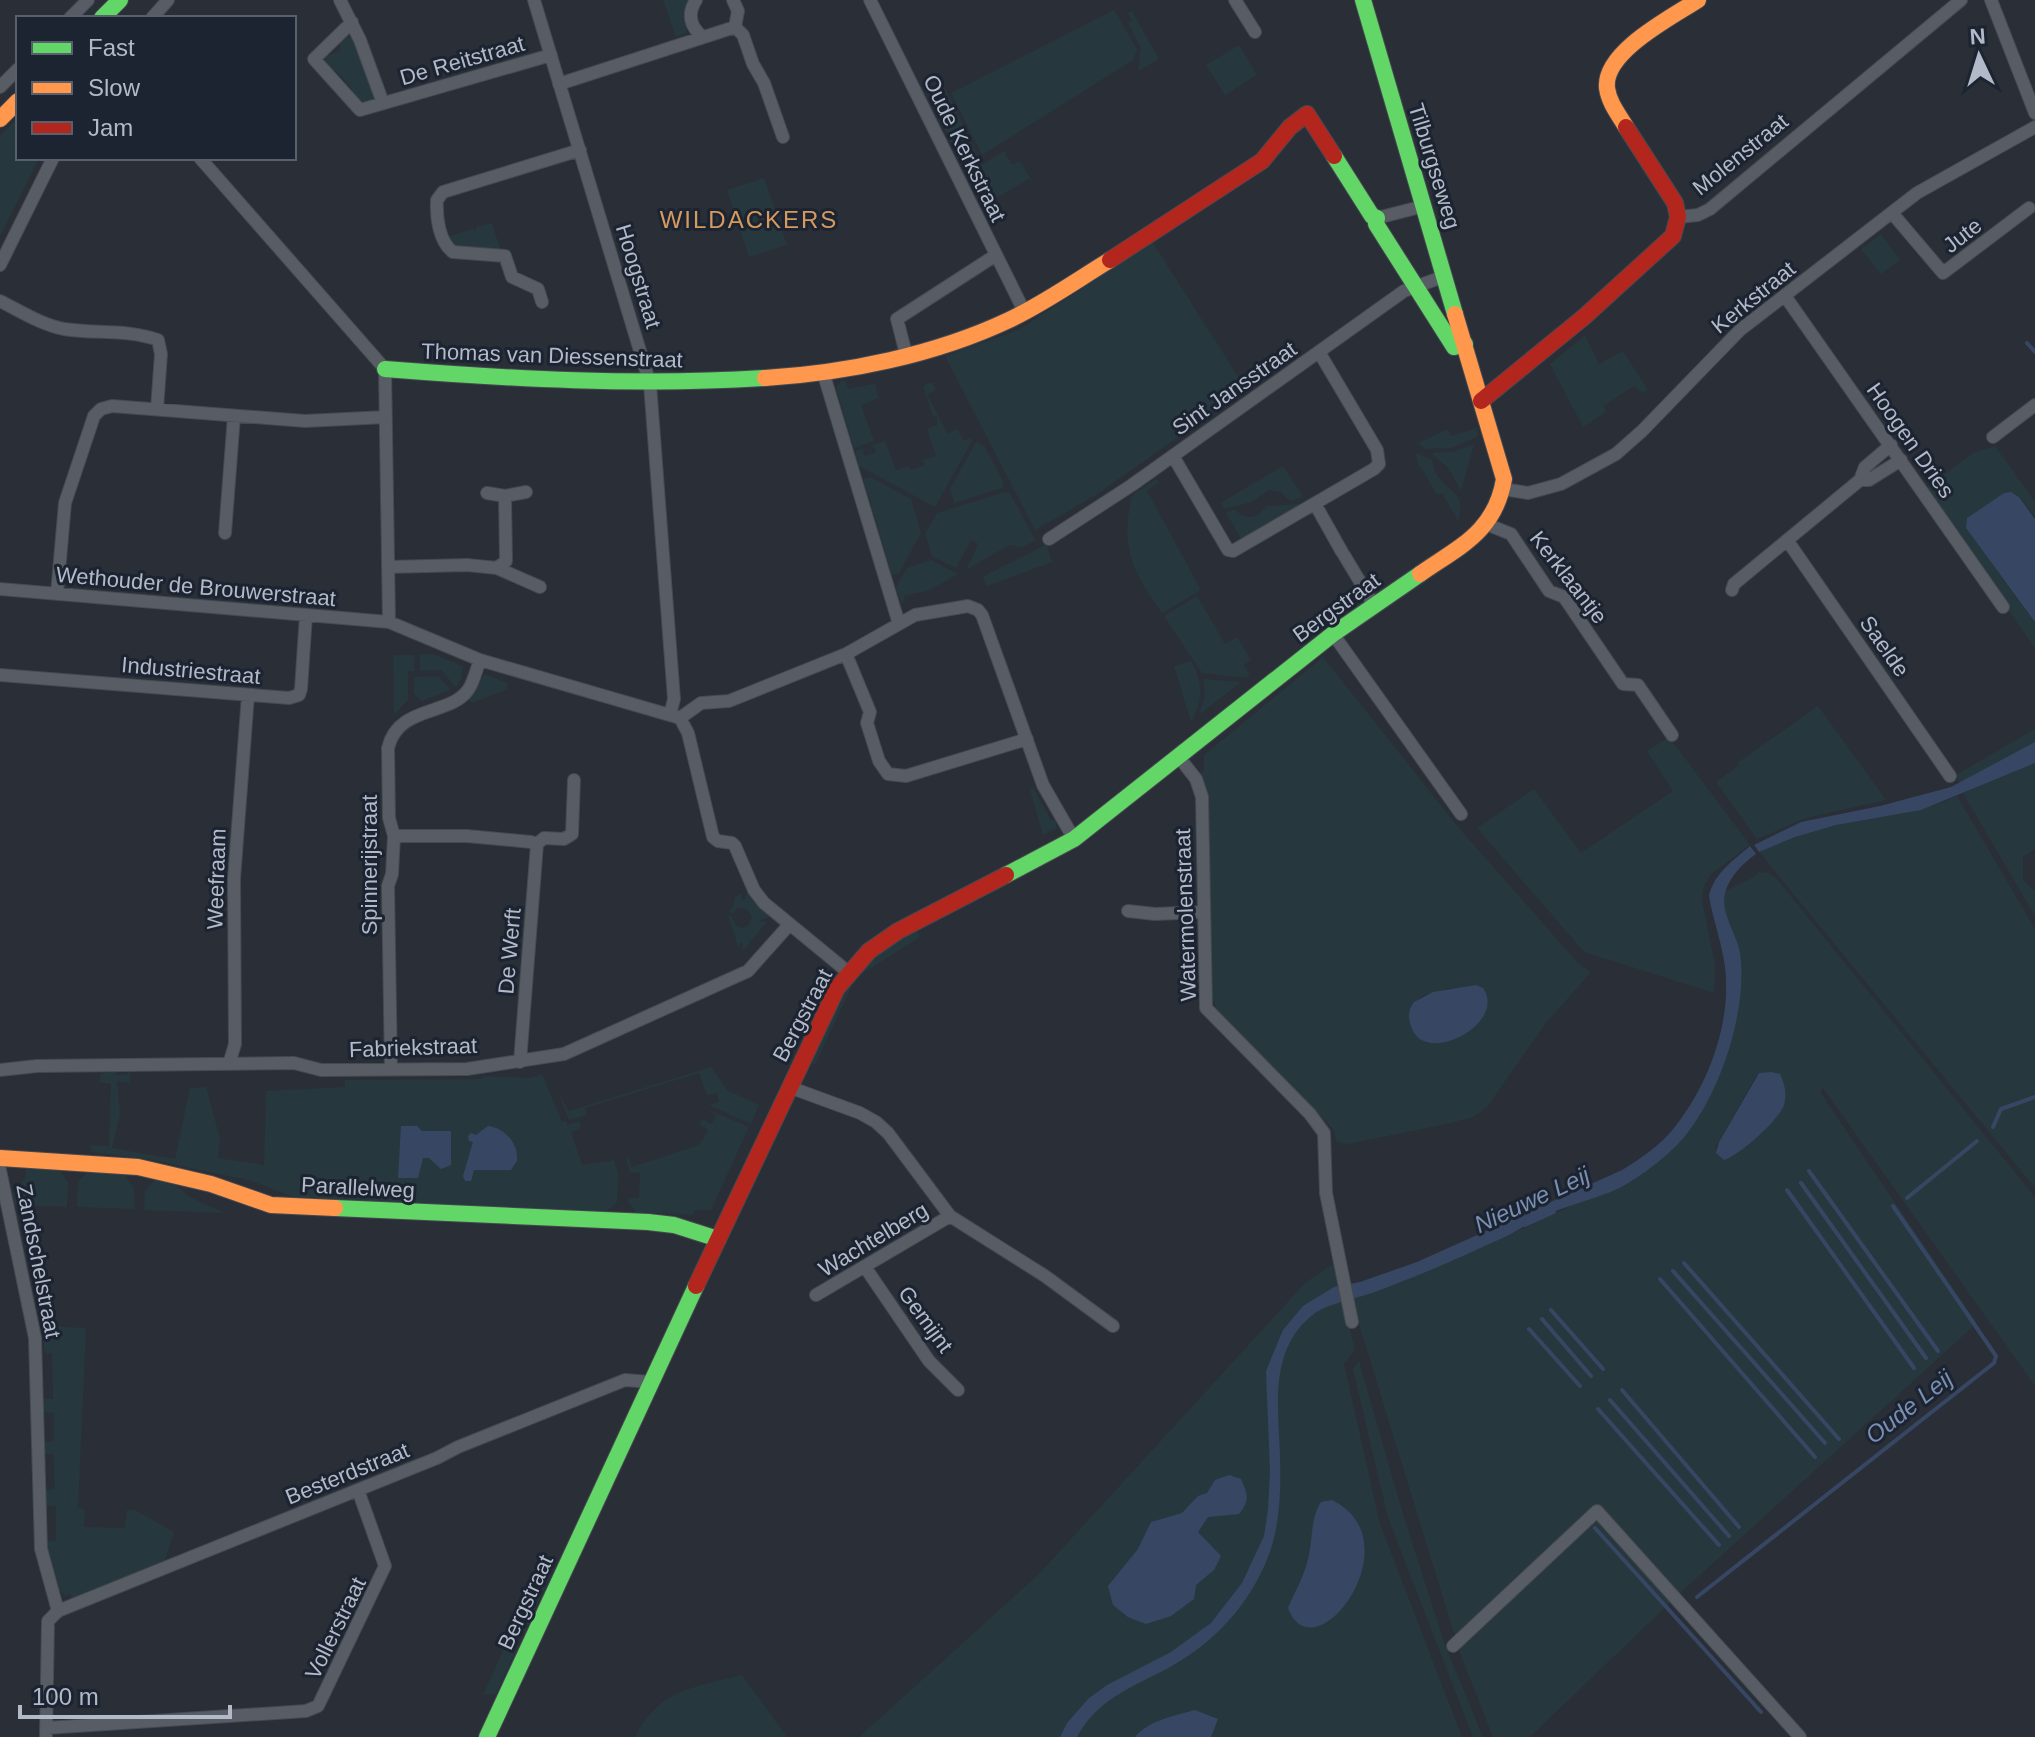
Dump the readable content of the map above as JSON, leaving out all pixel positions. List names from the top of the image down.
{
  "streets": {
    "street": [
      "De Reitstraat",
      "Oude Kerkstraat",
      "Molenstraat",
      "Tilburgseweg",
      "Jute",
      "Hoogstraat",
      "Kerkstraat",
      "Thomas van Diessenstraat",
      "Sint Jansstraat",
      "Hoogen Dries",
      "Kerklaantje",
      "Wethouder de Brouwerstraat",
      "Bergstraat",
      "Saelde",
      "Industriestraat",
      "Spinnerijstraat",
      "Weefraam",
      "Watermolenstraat",
      "De Werft",
      "Fabriekstraat",
      "Parallelweg",
      "Wachtelberg",
      "Zandschelstraat",
      "Gemijnt",
      "Besterdstraat",
      "Vollerstraat"
    ]
  },
  "crossings": [
    ["De Reitstraat", "Hoogstraat"],
    ["Oude Kerkstraat", "Thomas van Diessenstraat"],
    ["Molenstraat", "Tilburgseweg"],
    ["Tilburgseweg", "Kerkstraat"],
    ["Tilburgseweg", "Sint Jansstraat"],
    ["Tilburgseweg", "Bergstraat"],
    ["Jute", "Kerkstraat"],
    ["Hoogstraat", "Thomas van Diessenstraat"],
    ["Hoogstraat", "Wethouder de Brouwerstraat"],
    ["Kerkstraat", "Hoogen Dries"],
    ["Kerkstraat", "Bergstraat"],
    ["Kerklaantje", "Bergstraat"],
    ["Wethouder de Brouwerstraat", "Industriestraat"],
    ["Wethouder de Brouwerstraat", "Spinnerijstraat"],
    ["Bergstraat", "Watermolenstraat"],
    ["Bergstraat", "Parallelweg"],
    ["Bergstraat", "Besterdstraat"],
    ["Industriestraat", "Weefraam"],
    ["Spinnerijstraat", "Fabriekstraat"],
    ["Weefraam", "Fabriekstraat"],
    ["De Werft", "Fabriekstraat"],
    ["Wachtelberg", "Gemijnt"],
    ["Zandschelstraat", "Besterdstraat"],
    ["Besterdstraat", "Vollerstraat"]
  ],
  "districts": ["WILDACKERS"],
  "water": ["Nieuwe Leij", "Oude Leij"],
  "legend": ["Fast", "Slow", "Jam"],
  "scale_bar": "100 m",
  "north": "top"
}
